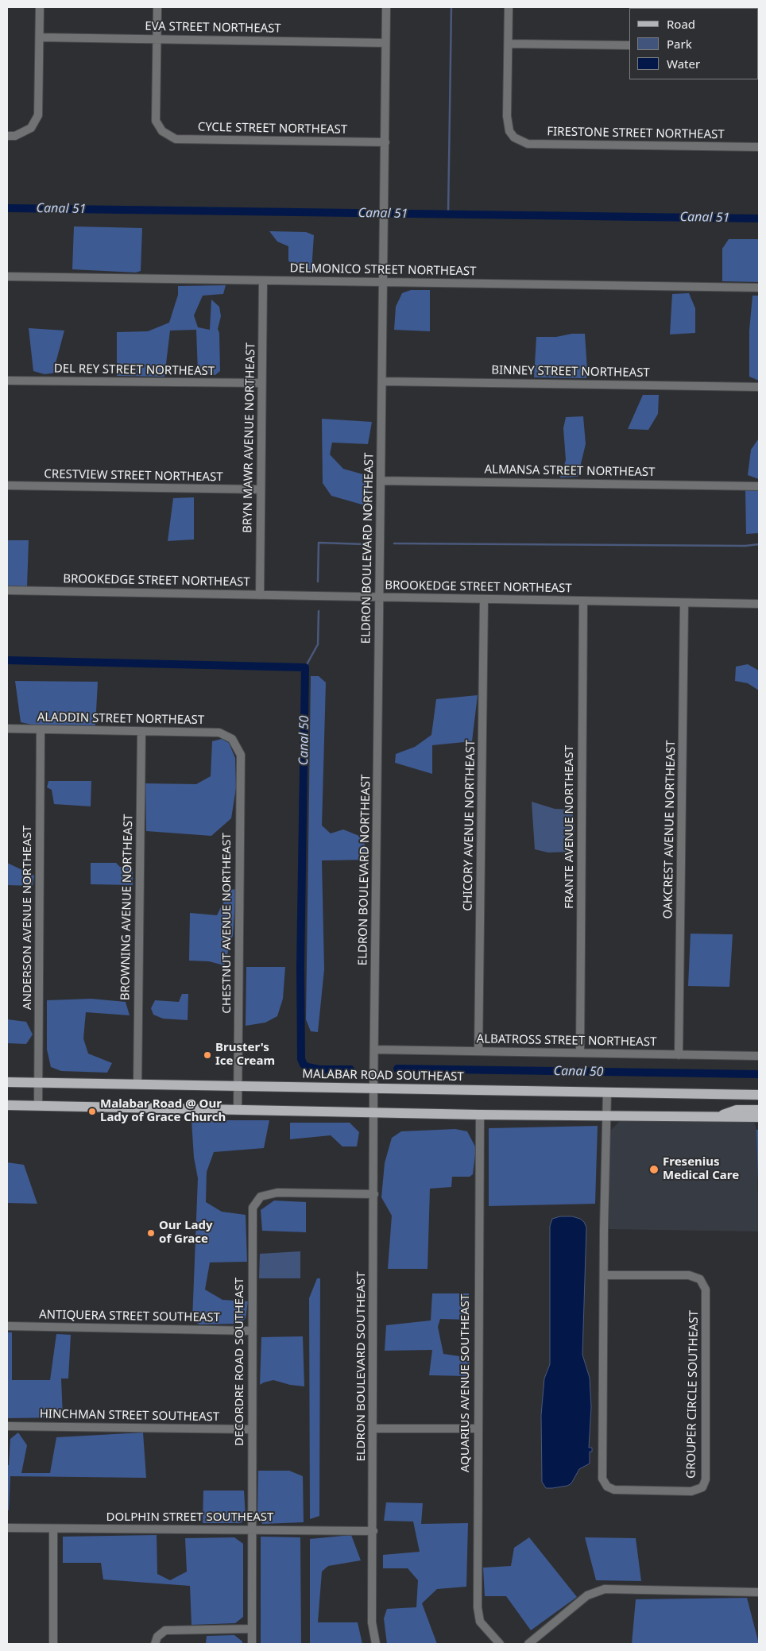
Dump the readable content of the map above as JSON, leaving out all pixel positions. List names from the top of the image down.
{
  "streets": {
    "main road": ["MALABAR ROAD SOUTHEAST"],
    "street": [
      "EVA STREET NORTHEAST",
      "CYCLE STREET NORTHEAST",
      "FIRESTONE STREET NORTHEAST",
      "DELMONICO STREET NORTHEAST",
      "DEL REY STREET NORTHEAST",
      "BINNEY STREET NORTHEAST",
      "BRYN MAWR AVENUE NORTHEAST",
      "ALMANSA STREET NORTHEAST",
      "CRESTVIEW STREET NORTHEAST",
      "ELDRON BOULEVARD NORTHEAST",
      "BROOKEDGE STREET NORTHEAST",
      "ALADDIN STREET NORTHEAST",
      "CHICORY AVENUE NORTHEAST",
      "FRANTE AVENUE NORTHEAST",
      "OAKCREST AVENUE NORTHEAST",
      "BROWNING AVENUE NORTHEAST",
      "ANDERSON AVENUE NORTHEAST",
      "CHESTNUT AVENUE NORTHEAST",
      "ALBATROSS STREET NORTHEAST",
      "ANTIQUERA STREET SOUTHEAST",
      "DECORDRE ROAD SOUTHEAST",
      "ELDRON BOULEVARD SOUTHEAST",
      "AQUARIUS AVENUE SOUTHEAST",
      "GROUPER CIRCLE SOUTHEAST",
      "HINCHMAN STREET SOUTHEAST",
      "DOLPHIN STREET SOUTHEAST"
    ]
  },
  "crossings": [
    ["EVA STREET NORTHEAST", "CYCLE STREET NORTHEAST"],
    ["EVA STREET NORTHEAST", "ELDRON BOULEVARD NORTHEAST"],
    ["CYCLE STREET NORTHEAST", "ELDRON BOULEVARD NORTHEAST"],
    ["DELMONICO STREET NORTHEAST", "BRYN MAWR AVENUE NORTHEAST"],
    ["DELMONICO STREET NORTHEAST", "ELDRON BOULEVARD NORTHEAST"],
    ["DEL REY STREET NORTHEAST", "BRYN MAWR AVENUE NORTHEAST"],
    ["BINNEY STREET NORTHEAST", "ELDRON BOULEVARD NORTHEAST"],
    ["BRYN MAWR AVENUE NORTHEAST", "CRESTVIEW STREET NORTHEAST"],
    ["BRYN MAWR AVENUE NORTHEAST", "BROOKEDGE STREET NORTHEAST"],
    ["ALMANSA STREET NORTHEAST", "ELDRON BOULEVARD NORTHEAST"],
    ["ELDRON BOULEVARD NORTHEAST", "BROOKEDGE STREET NORTHEAST"],
    ["ELDRON BOULEVARD NORTHEAST", "ALBATROSS STREET NORTHEAST"],
    ["ELDRON BOULEVARD NORTHEAST", "MALABAR ROAD SOUTHEAST"],
    ["ELDRON BOULEVARD NORTHEAST", "ELDRON BOULEVARD SOUTHEAST"],
    ["BROOKEDGE STREET NORTHEAST", "CHICORY AVENUE NORTHEAST"],
    ["BROOKEDGE STREET NORTHEAST", "FRANTE AVENUE NORTHEAST"],
    ["BROOKEDGE STREET NORTHEAST", "OAKCREST AVENUE NORTHEAST"],
    ["ALADDIN STREET NORTHEAST", "BROWNING AVENUE NORTHEAST"],
    ["ALADDIN STREET NORTHEAST", "ANDERSON AVENUE NORTHEAST"],
    ["ALADDIN STREET NORTHEAST", "CHESTNUT AVENUE NORTHEAST"],
    ["CHICORY AVENUE NORTHEAST", "ALBATROSS STREET NORTHEAST"],
    ["FRANTE AVENUE NORTHEAST", "ALBATROSS STREET NORTHEAST"],
    ["OAKCREST AVENUE NORTHEAST", "ALBATROSS STREET NORTHEAST"],
    ["BROWNING AVENUE NORTHEAST", "MALABAR ROAD SOUTHEAST"],
    ["ANDERSON AVENUE NORTHEAST", "MALABAR ROAD SOUTHEAST"],
    ["CHESTNUT AVENUE NORTHEAST", "MALABAR ROAD SOUTHEAST"],
    ["MALABAR ROAD SOUTHEAST", "ELDRON BOULEVARD SOUTHEAST"],
    ["MALABAR ROAD SOUTHEAST", "GROUPER CIRCLE SOUTHEAST"],
    ["ANTIQUERA STREET SOUTHEAST", "DECORDRE ROAD SOUTHEAST"],
    ["DECORDRE ROAD SOUTHEAST", "ELDRON BOULEVARD SOUTHEAST"],
    ["DECORDRE ROAD SOUTHEAST", "HINCHMAN STREET SOUTHEAST"],
    ["DECORDRE ROAD SOUTHEAST", "DOLPHIN STREET SOUTHEAST"],
    ["ELDRON BOULEVARD SOUTHEAST", "DOLPHIN STREET SOUTHEAST"]
  ],
  "water": ["Canal 51", "Canal 50"],
  "places": [
    "Bruster's Ice Cream",
    "Malabar Road @ Our Lady of Grace Church",
    "Fresenius Medical Care",
    "Our Lady of Grace"
  ],
  "legend": ["Road", "Park", "Water"]
}
